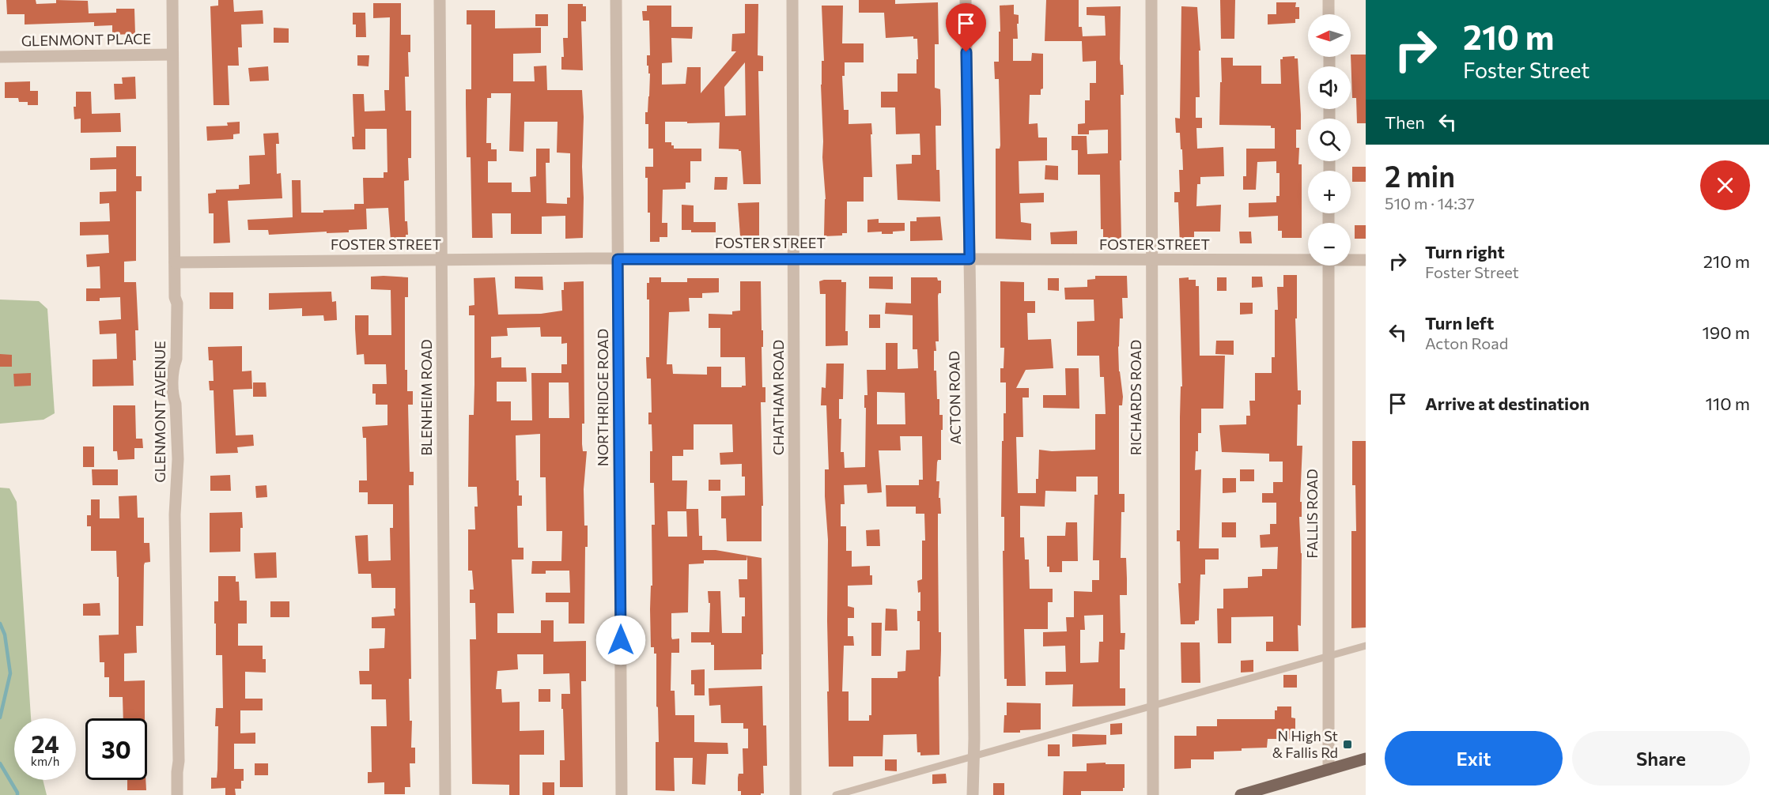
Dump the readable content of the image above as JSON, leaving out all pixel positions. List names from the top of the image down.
{
  "streets": {
    "street": [
      "GLENMONT PLACE",
      "FOSTER STREET",
      "BLENHEIM ROAD",
      "NORTHRIDGE ROAD",
      "CHATHAM ROAD",
      "ACTON ROAD",
      "RICHARDS ROAD",
      "GLENMONT AVENUE",
      "FALLIS ROAD"
    ]
  },
  "crossings": [
    ["GLENMONT PLACE", "GLENMONT AVENUE"],
    ["FOSTER STREET", "BLENHEIM ROAD"],
    ["FOSTER STREET", "NORTHRIDGE ROAD"],
    ["FOSTER STREET", "CHATHAM ROAD"],
    ["FOSTER STREET", "ACTON ROAD"],
    ["FOSTER STREET", "RICHARDS ROAD"],
    ["FOSTER STREET", "GLENMONT AVENUE"]
  ],
  "places": {
    "transit": ["N High St & Fallis Rd"]
  },
  "north": "left",
  "page": {
    "turn": ["210 m", "Foster Street"],
    "map_buttons": ["+", "−"],
    "then": "Then",
    "heading": ["2 min", "510 m · 14:37"],
    "list": [
      {
        "name": "Turn right",
        "note": "Foster Street",
        "value": "210 m"
      },
      {
        "name": "Turn left",
        "note": "Acton Road",
        "value": "190 m"
      },
      {
        "name": "Arrive at destination",
        "value": "110 m"
      }
    ],
    "speed": "24 km/h",
    "limit": "30",
    "buttons": ["Exit", "Share"]
  }
}
